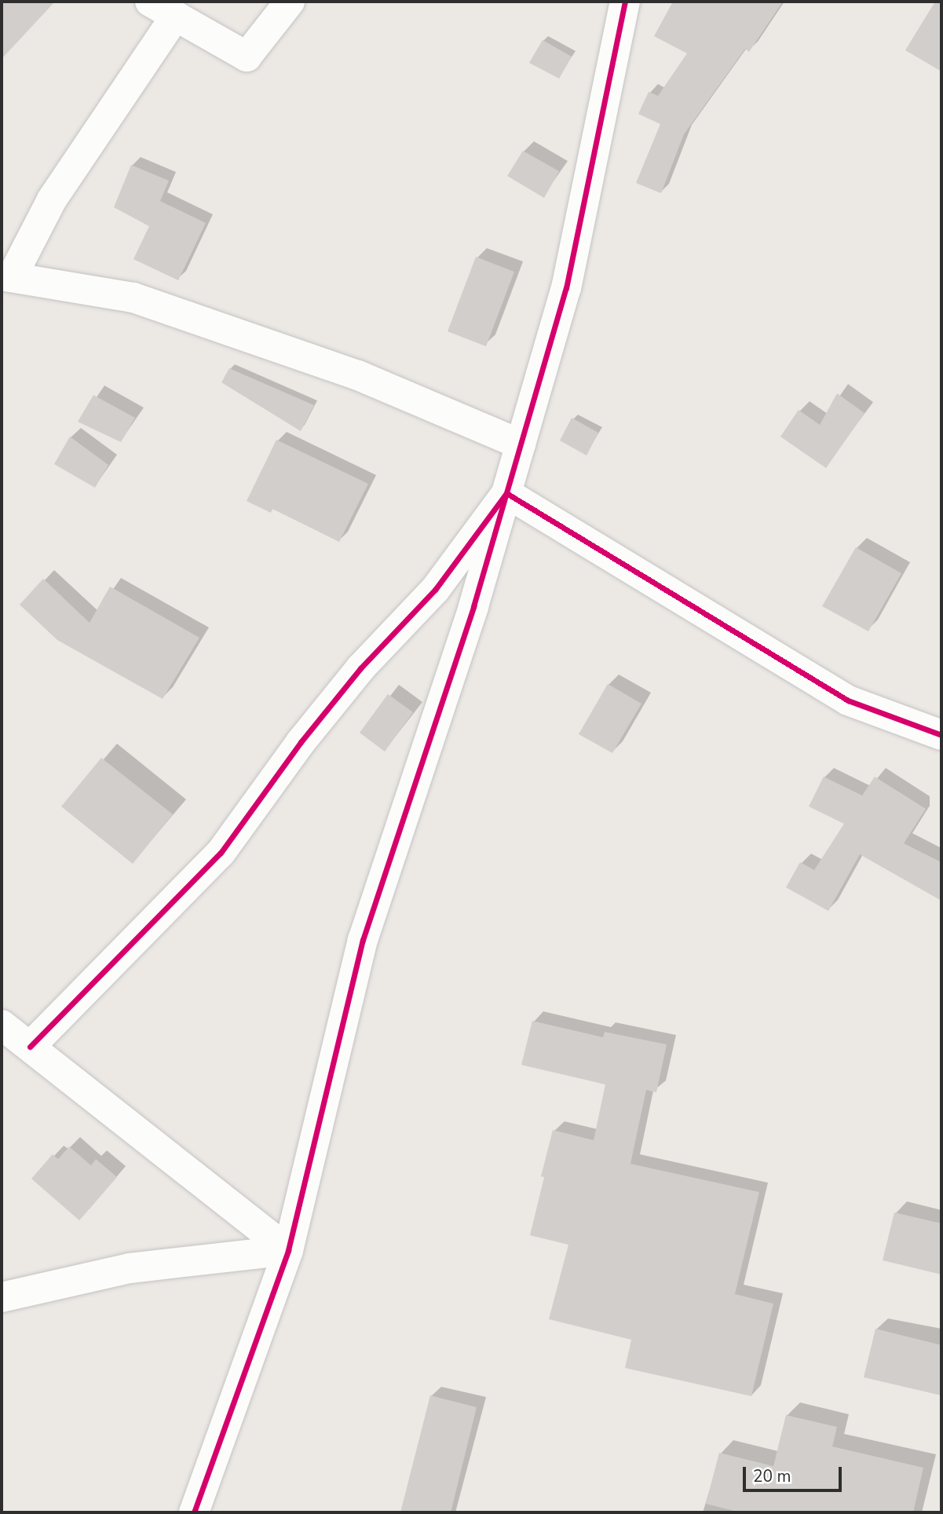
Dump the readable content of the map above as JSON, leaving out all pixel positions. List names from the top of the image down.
{
  "scale_bar": "20 m"
}
